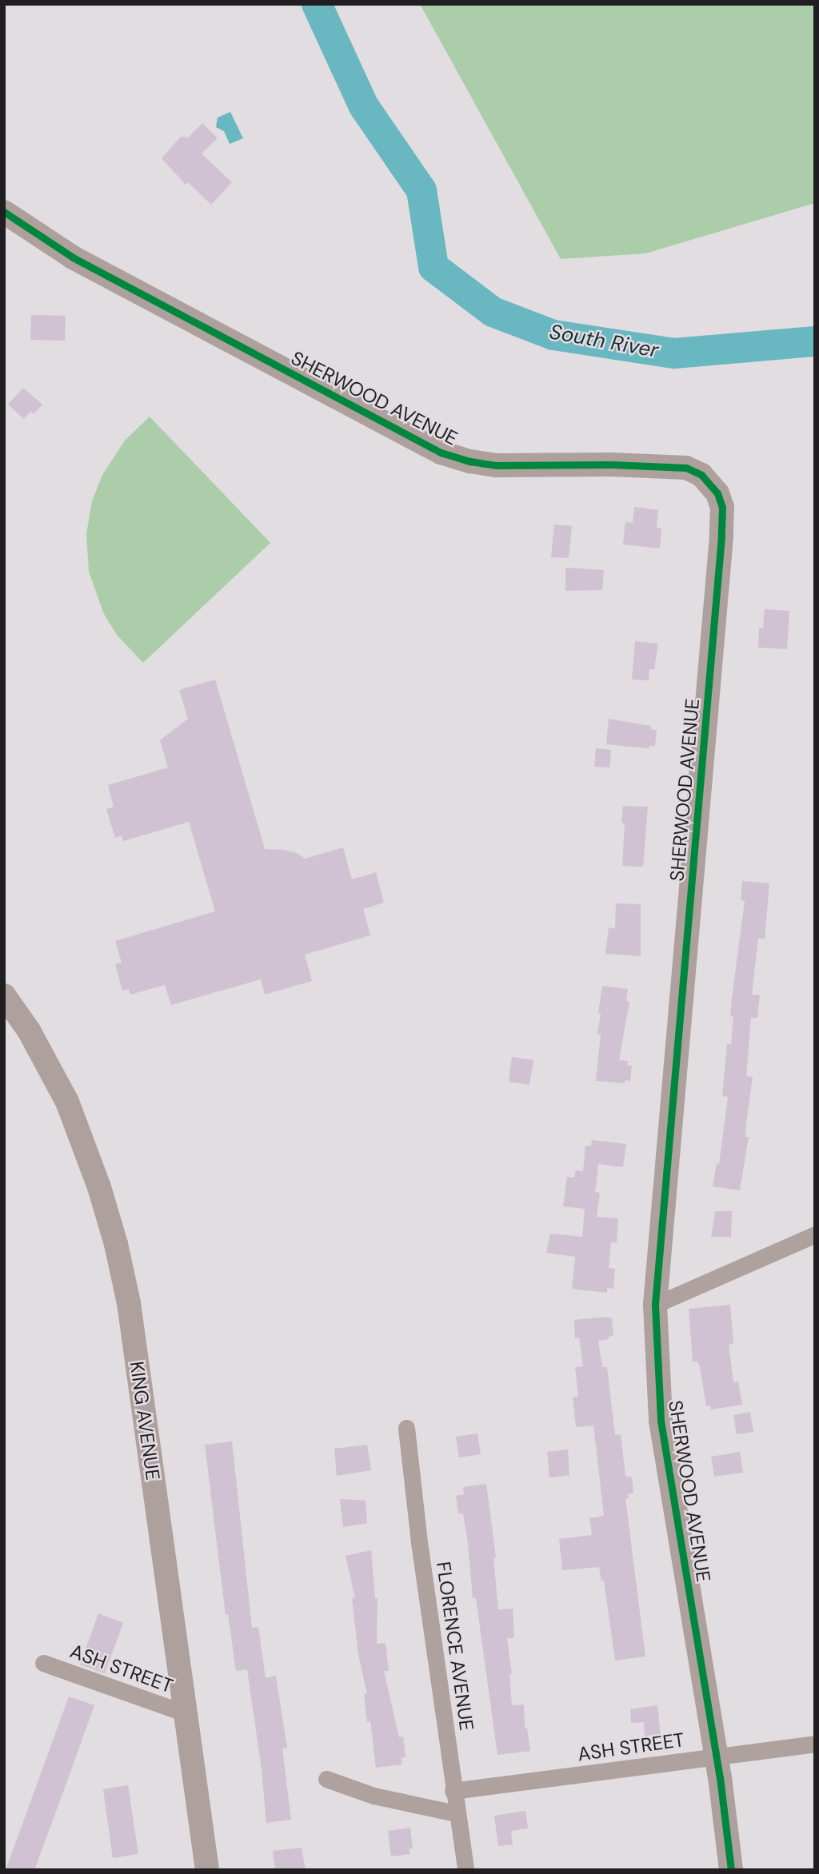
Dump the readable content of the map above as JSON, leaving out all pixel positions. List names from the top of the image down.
{
  "streets": {
    "street": [
      "SHERWOOD AVENUE",
      "KING AVENUE",
      "FLORENCE AVENUE",
      "ASH STREET"
    ]
  },
  "crossings": [
    ["SHERWOOD AVENUE", "ASH STREET"],
    ["KING AVENUE", "ASH STREET"],
    ["FLORENCE AVENUE", "ASH STREET"]
  ],
  "water": ["South River"]
}
